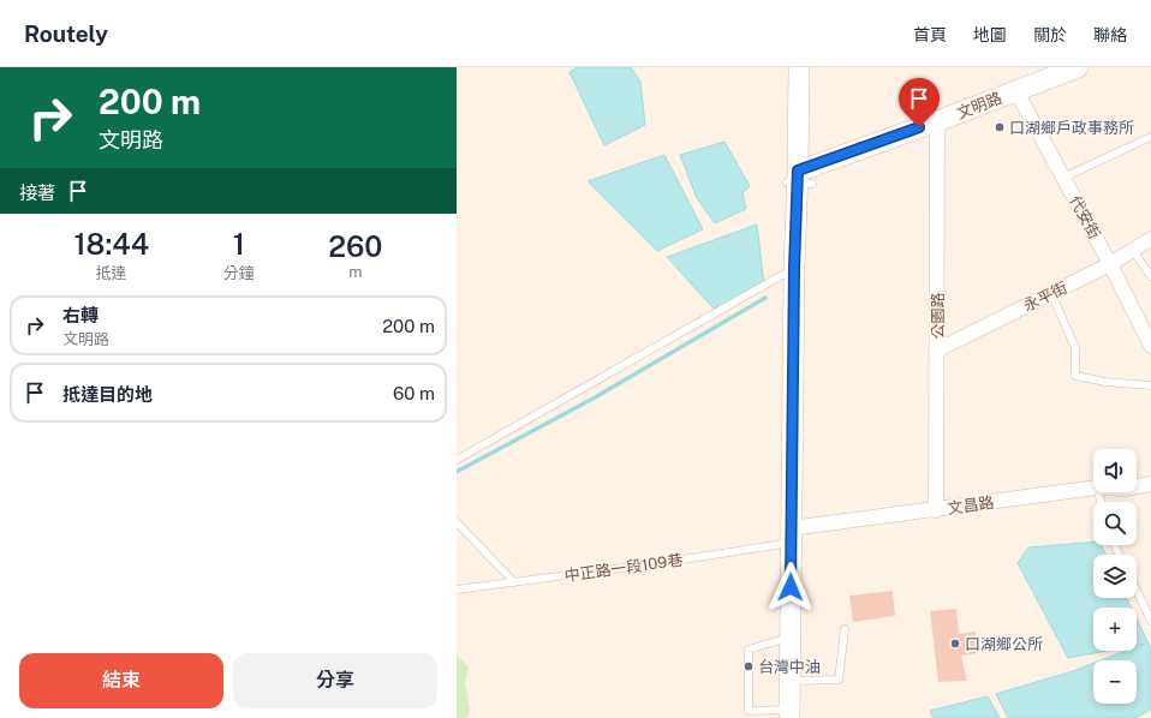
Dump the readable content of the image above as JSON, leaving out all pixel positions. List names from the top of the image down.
{
  "streets": {
    "main road": ["文明路"],
    "street": [
      "代安街",
      "永平街",
      "公園路",
      "文昌路"
    ],
    "lane": ["中正路一段109巷"]
  },
  "crossings": [
    ["文明路", "代安街"],
    ["文明路", "公園路"],
    ["代安街", "永平街"],
    ["永平街", "公園路"],
    ["公園路", "文昌路"],
    ["文昌路", "中正路一段109巷"]
  ],
  "places": ["口湖鄉戶政事務所", "口湖鄉公所", "台灣中油"],
  "page": {
    "header": "Routely",
    "nav": [
      "首頁",
      "地圖",
      "關於",
      "聯絡"
    ],
    "turn": ["200 m", "文明路"],
    "then": "接著",
    "eta": [
      "18:44",
      "抵達",
      "1",
      "分鐘",
      "260",
      "m"
    ],
    "list": [
      {
        "name": "右轉",
        "note": "文明路",
        "value": "200 m"
      },
      {
        "name": "抵達目的地",
        "value": "60 m"
      }
    ],
    "map_buttons": ["+", "−"],
    "buttons": ["結束", "分享"]
  }
}
